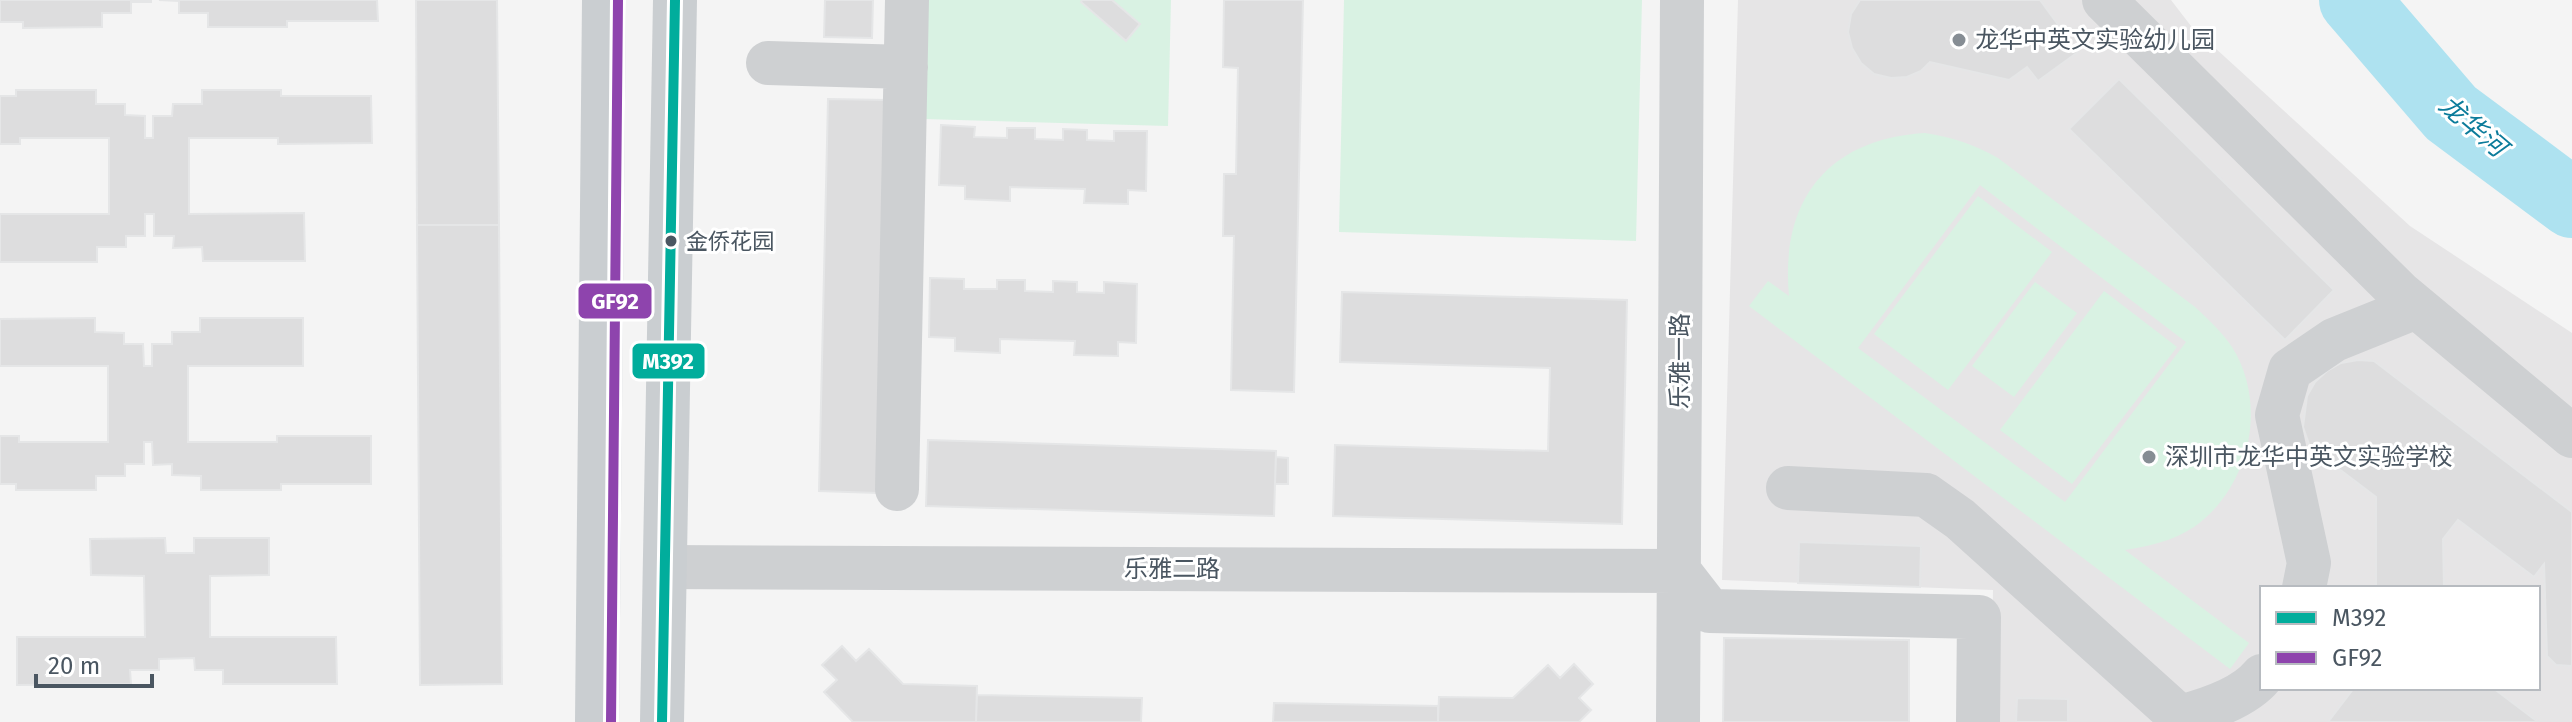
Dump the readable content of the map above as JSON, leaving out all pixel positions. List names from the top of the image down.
{
  "streets": {
    "street": ["乐雅一路", "乐雅二路"]
  },
  "crossings": [
    ["乐雅一路", "乐雅二路"]
  ],
  "water": ["龙华河"],
  "places": ["龙华中英文实验幼儿园", "金侨花园", "深圳市龙华中英文实验学校"],
  "lines": ["transit line M392", "transit line GF92"],
  "legend": ["M392", "GF92"],
  "scale_bar": "20 m"
}
